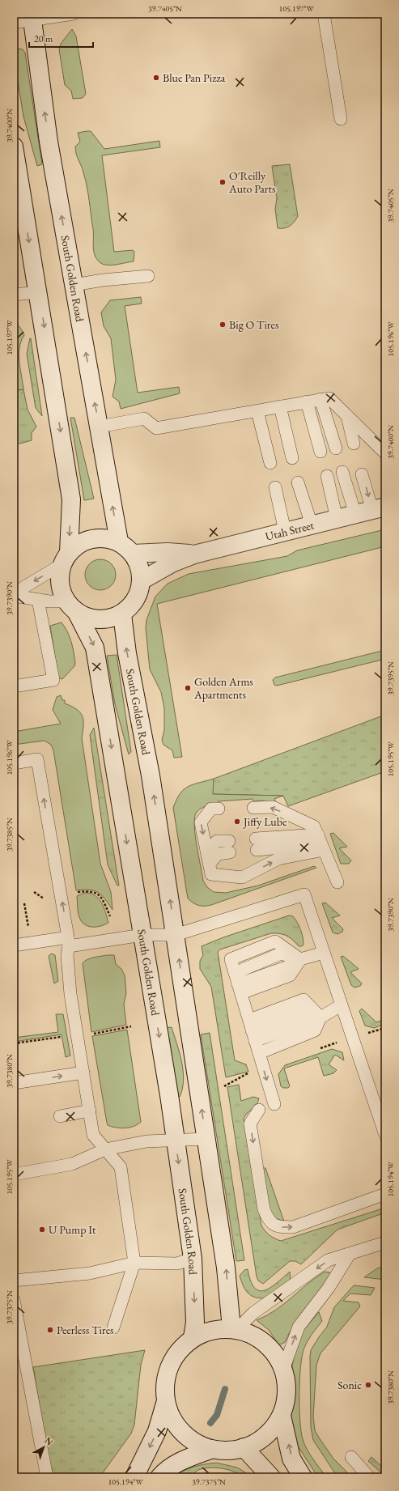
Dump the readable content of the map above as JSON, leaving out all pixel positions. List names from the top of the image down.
{
  "streets": {
    "main road": ["South Golden Road", "Utah Street"]
  },
  "crossings": [
    ["South Golden Road", "Utah Street"]
  ],
  "places": [
    "Blue Pan Pizza",
    "O'Reilly Auto Parts",
    "Big O Tires",
    "Golden Arms Apartments",
    "Jiffy Lube",
    "U Pump It",
    "Peerless Tires",
    "Sonic"
  ],
  "scale_bar": "20 m",
  "north": "top right",
  "coordinates": [
    "39.7405°N",
    "105.197°W",
    "39.7400°N",
    "105.196°W",
    "39.7390°N",
    "39.7395°N",
    "105.195°W",
    "39.7385°N",
    "39.7380°N",
    "105.194°W",
    "39.7375°N"
  ]
}
